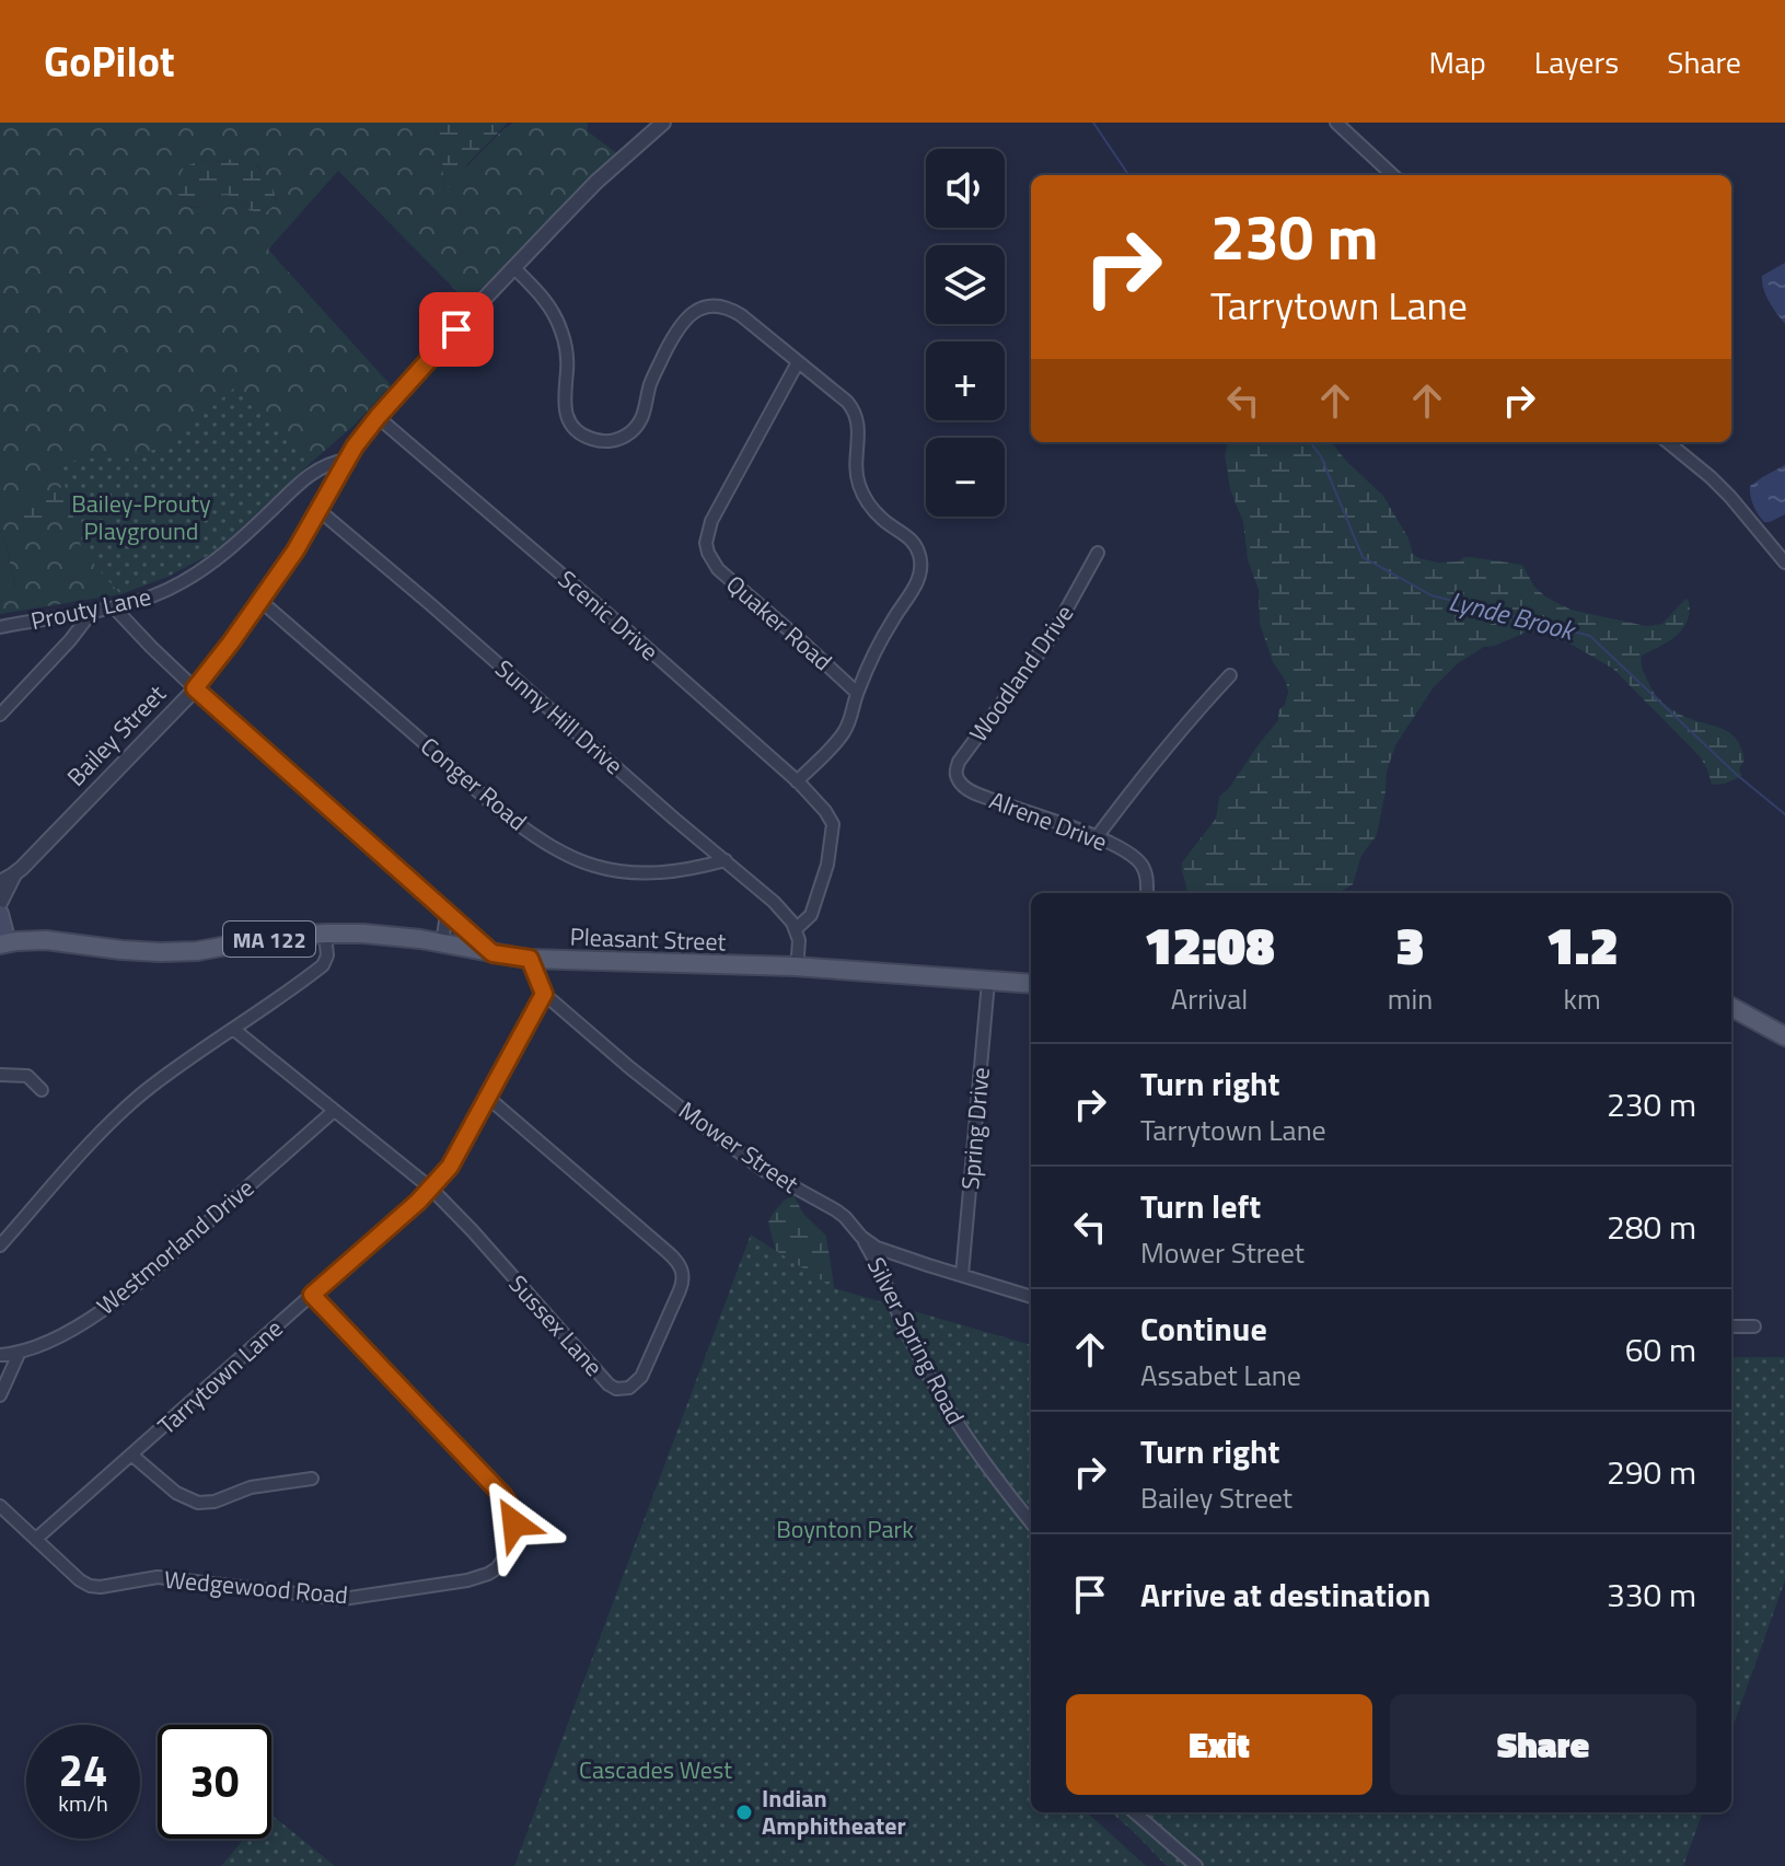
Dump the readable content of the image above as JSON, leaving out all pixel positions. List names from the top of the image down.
{
  "streets": {
    "main road": ["MA 122", "Pleasant Street"],
    "street": [
      "Prouty Lane",
      "Scenic Drive",
      "Quaker Road",
      "Woodland Drive",
      "Sunny Hill Drive",
      "Bailey Street",
      "Conger Road",
      "Alrene Drive",
      "Spring Drive",
      "Mower Street",
      "Westmorland Drive",
      "Sussex Lane",
      "Silver Spring Road",
      "Tarrytown Lane",
      "Wedgewood Road"
    ]
  },
  "crossings": [
    ["Prouty Lane", "Bailey Street"],
    ["Scenic Drive", "Sunny Hill Drive"],
    ["Scenic Drive", "Bailey Street"],
    ["Woodland Drive", "Alrene Drive"],
    ["Sunny Hill Drive", "Bailey Street"],
    ["Sunny Hill Drive", "Conger Road"],
    ["Bailey Street", "Conger Road"],
    ["Pleasant Street", "Spring Drive"],
    ["Pleasant Street", "Mower Street"],
    ["Spring Drive", "Mower Street"],
    ["Mower Street", "Silver Spring Road"],
    ["Mower Street", "Tarrytown Lane"],
    ["Westmorland Drive", "Sussex Lane"],
    ["Sussex Lane", "Tarrytown Lane"],
    ["Tarrytown Lane", "Wedgewood Road"]
  ],
  "water": ["Lynde Brook"],
  "parks": ["Bailey-Prouty Playground", "Boynton Park", "Cascades West"],
  "places": ["Indian Amphitheater"],
  "page": {
    "header": "GoPilot",
    "nav": ["Map", "Layers", "Share"],
    "map_buttons": ["+", "−"],
    "turn": ["230 m", "Tarrytown Lane"],
    "eta": [
      "12:08",
      "Arrival",
      "3",
      "min",
      "1.2",
      "km"
    ],
    "list": [
      {
        "name": "Turn right",
        "note": "Tarrytown Lane",
        "value": "230 m"
      },
      {
        "name": "Turn left",
        "note": "Mower Street",
        "value": "280 m"
      },
      {
        "name": "Continue",
        "note": "Assabet Lane",
        "value": "60 m"
      },
      {
        "name": "Turn right",
        "note": "Bailey Street",
        "value": "290 m"
      },
      {
        "name": "Arrive at destination",
        "value": "330 m"
      }
    ],
    "buttons": ["Exit", "Share"],
    "speed": "24 km/h",
    "limit": "30"
  }
}
